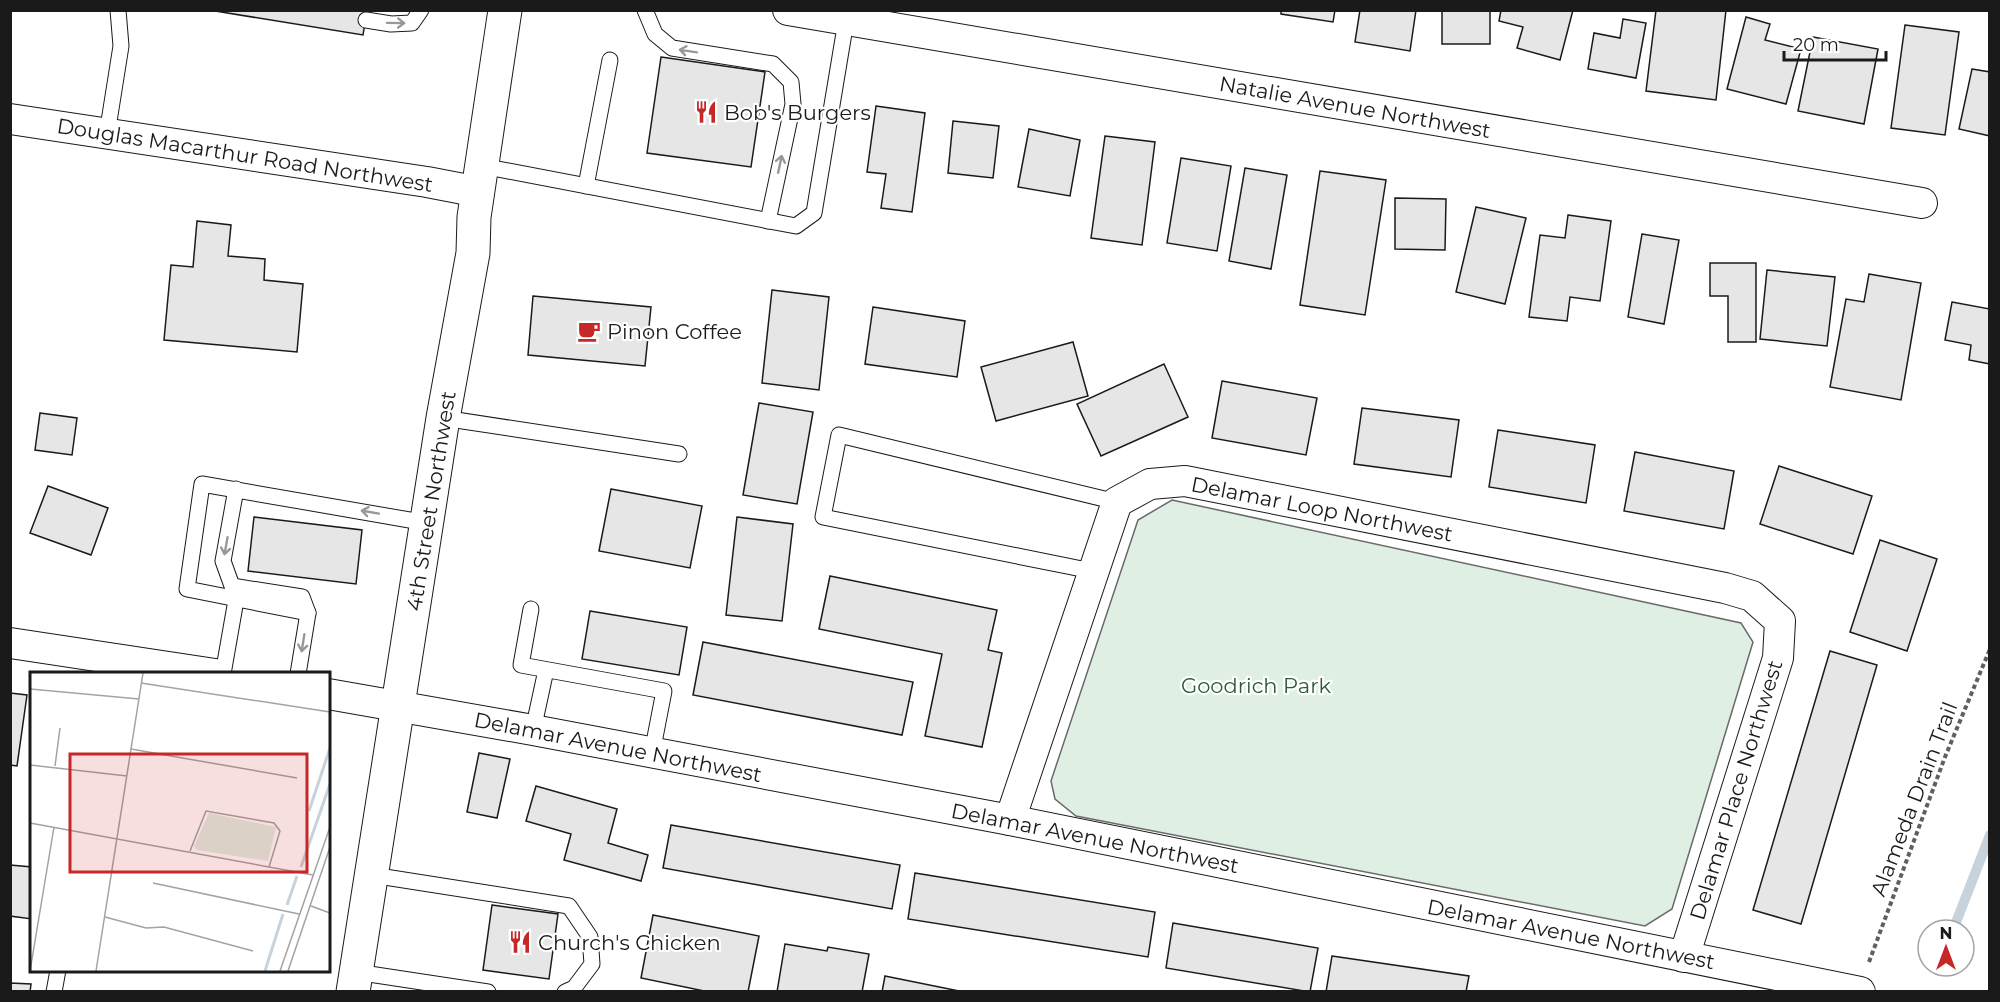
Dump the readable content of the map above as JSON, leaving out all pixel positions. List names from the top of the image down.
{
  "streets": {
    "main road": ["4th Street Northwest"],
    "street": [
      "Natalie Avenue Northwest",
      "Douglas Macarthur Road Northwest",
      "Delamar Loop Northwest",
      "Delamar Avenue Northwest",
      "Delamar Place Northwest"
    ],
    "path": ["Alameda Drain Trail"]
  },
  "crossings": [
    ["Douglas Macarthur Road Northwest", "4th Street Northwest"],
    ["4th Street Northwest", "Delamar Avenue Northwest"],
    ["Delamar Loop Northwest", "Delamar Place Northwest"],
    ["Delamar Avenue Northwest", "Delamar Place Northwest"]
  ],
  "parks": ["Goodrich Park"],
  "places": {
    "restaurant": ["Bob's Burgers", "Church's Chicken"],
    "cafe": ["Pinon Coffee"]
  },
  "scale_bar": "20 m",
  "north": "top"
}
